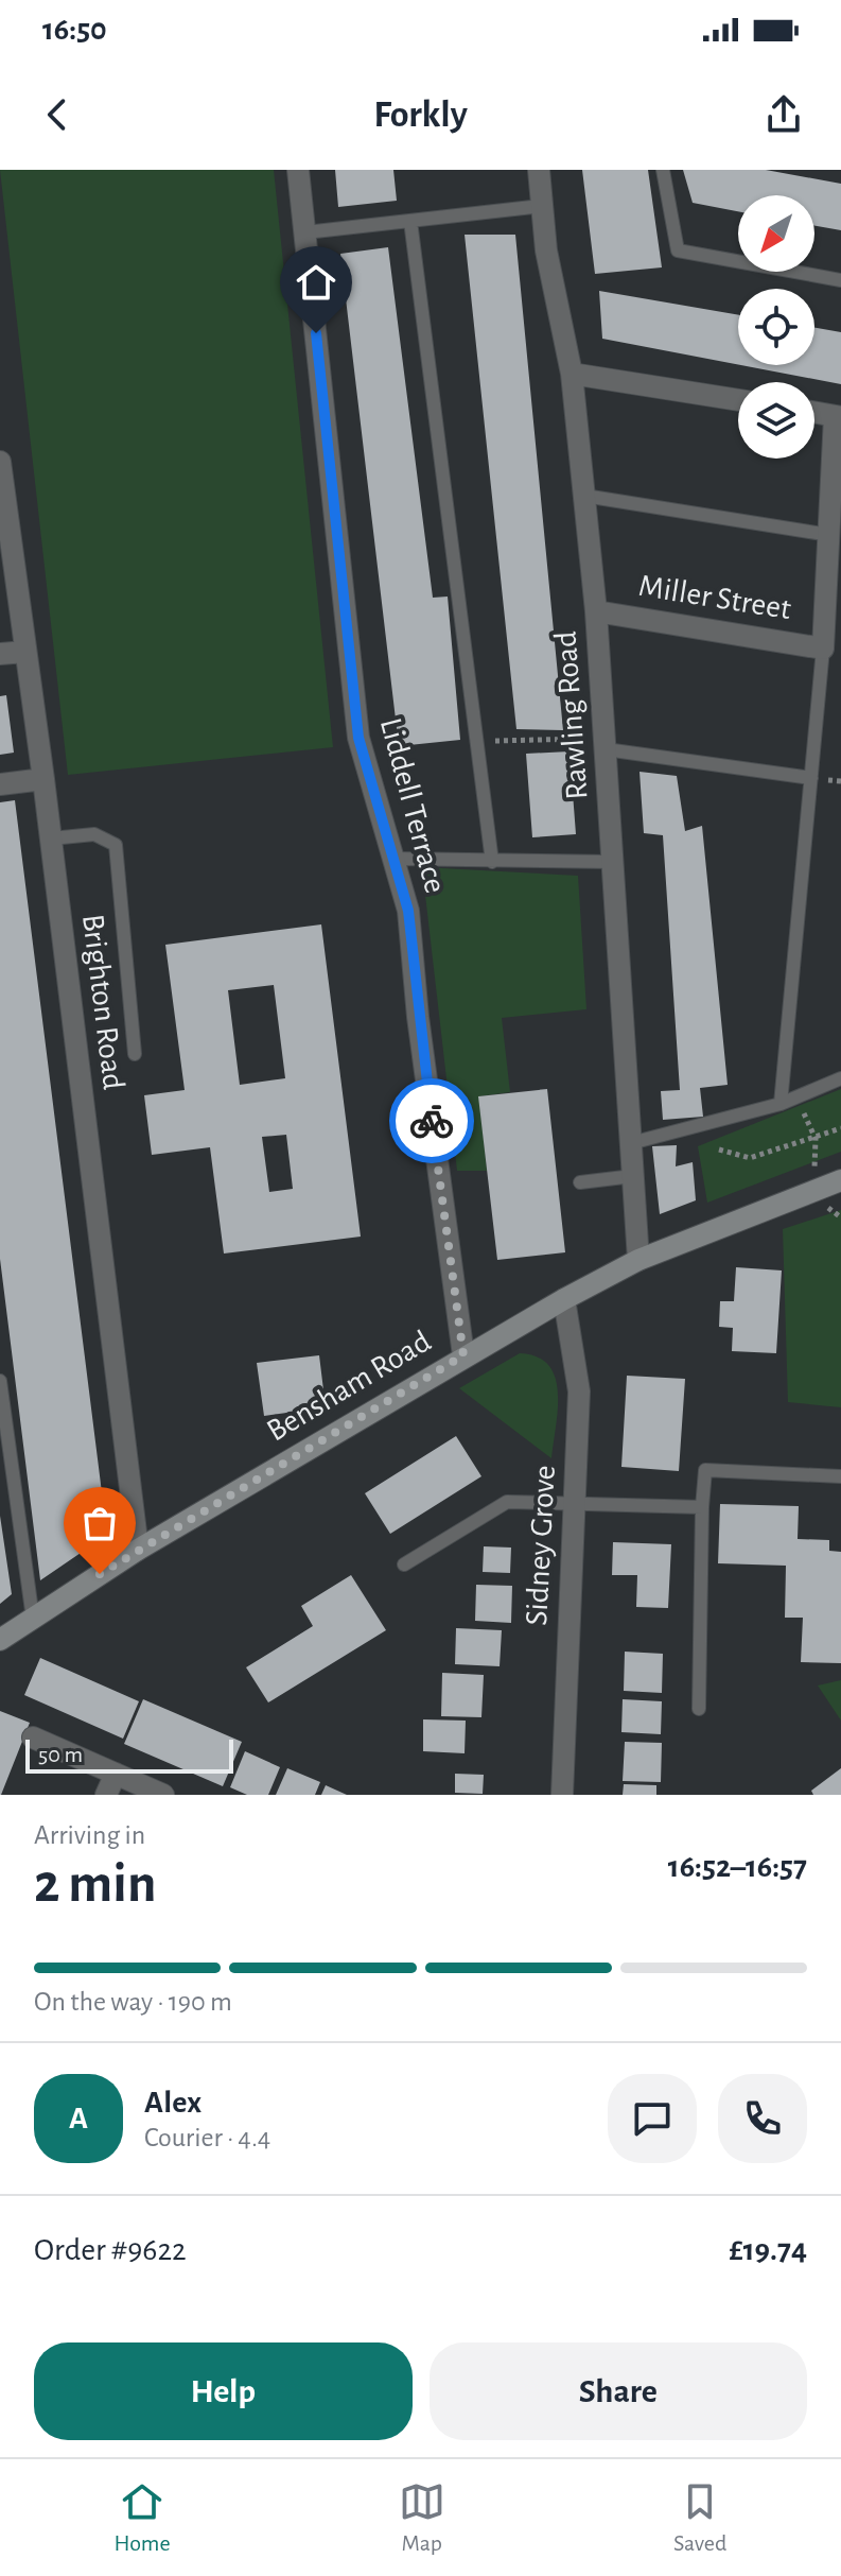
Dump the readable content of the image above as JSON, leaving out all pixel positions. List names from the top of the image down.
{
  "streets": {
    "main road": ["Bensham Road"],
    "street": [
      "Miller Street",
      "Rawling Road",
      "Liddell Terrace",
      "Brighton Road",
      "Sidney Grove"
    ]
  },
  "crossings": [
    ["Miller Street", "Rawling Road"],
    ["Rawling Road", "Bensham Road"],
    ["Liddell Terrace", "Bensham Road"],
    ["Brighton Road", "Bensham Road"],
    ["Bensham Road", "Sidney Grove"]
  ],
  "scale_bar": "50 m",
  "north": "bottom left",
  "page": {
    "status": "16:50",
    "header": "Forkly",
    "scale": "50 m",
    "heading": ["2 min", "Arriving in", "16:52–16:57"],
    "panel": [
      "Alex",
      "Courier · 4.4",
      "Order #9622",
      "£19.74"
    ],
    "bar": "On the way · 190 m",
    "round": "A",
    "buttons": ["Help", "Share"],
    "tabs": ["Home", "Map", "Saved"]
  }
}
